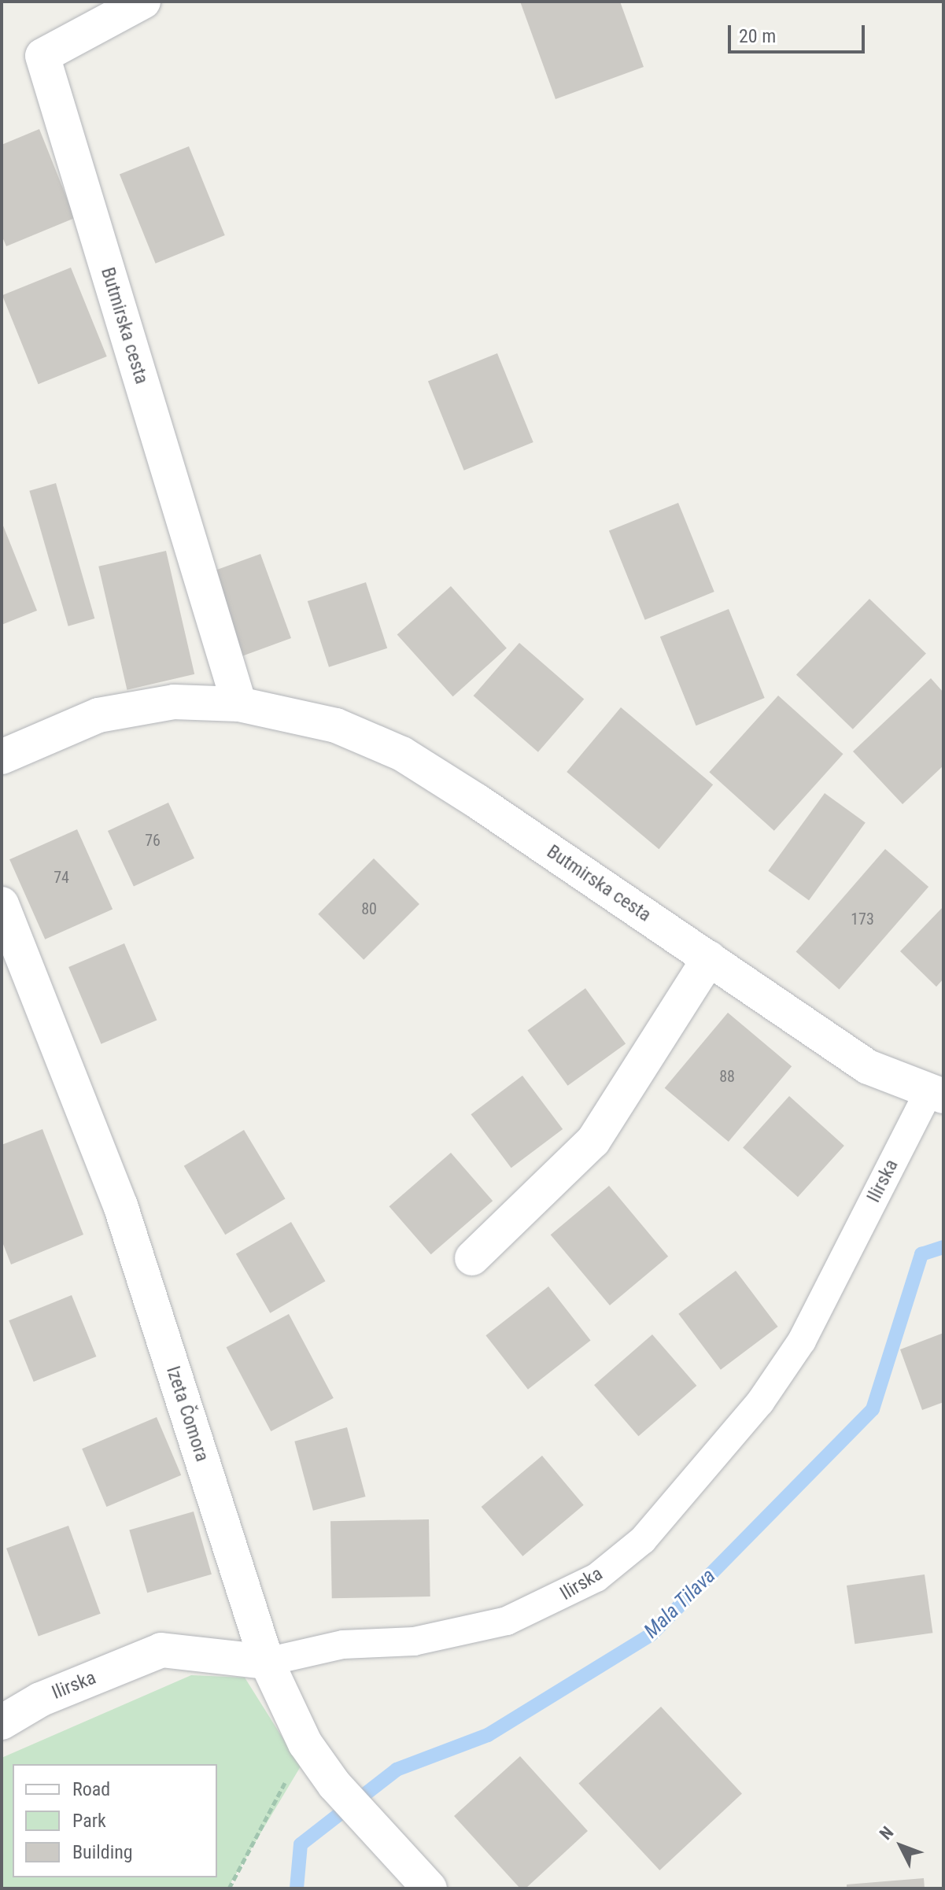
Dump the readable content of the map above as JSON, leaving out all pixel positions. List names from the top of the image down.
{
  "streets": {
    "street": ["Butmirska cesta", "Ilirska", "Izeta Čomora"]
  },
  "crossings": [
    ["Butmirska cesta", "Ilirska"],
    ["Ilirska", "Izeta Čomora"]
  ],
  "water": ["Mala Tilava"],
  "house_numbers": [
    "76",
    "74",
    "80",
    "173",
    "88"
  ],
  "legend": ["Road", "Park", "Building"],
  "scale_bar": "20 m",
  "north": "top left"
}
